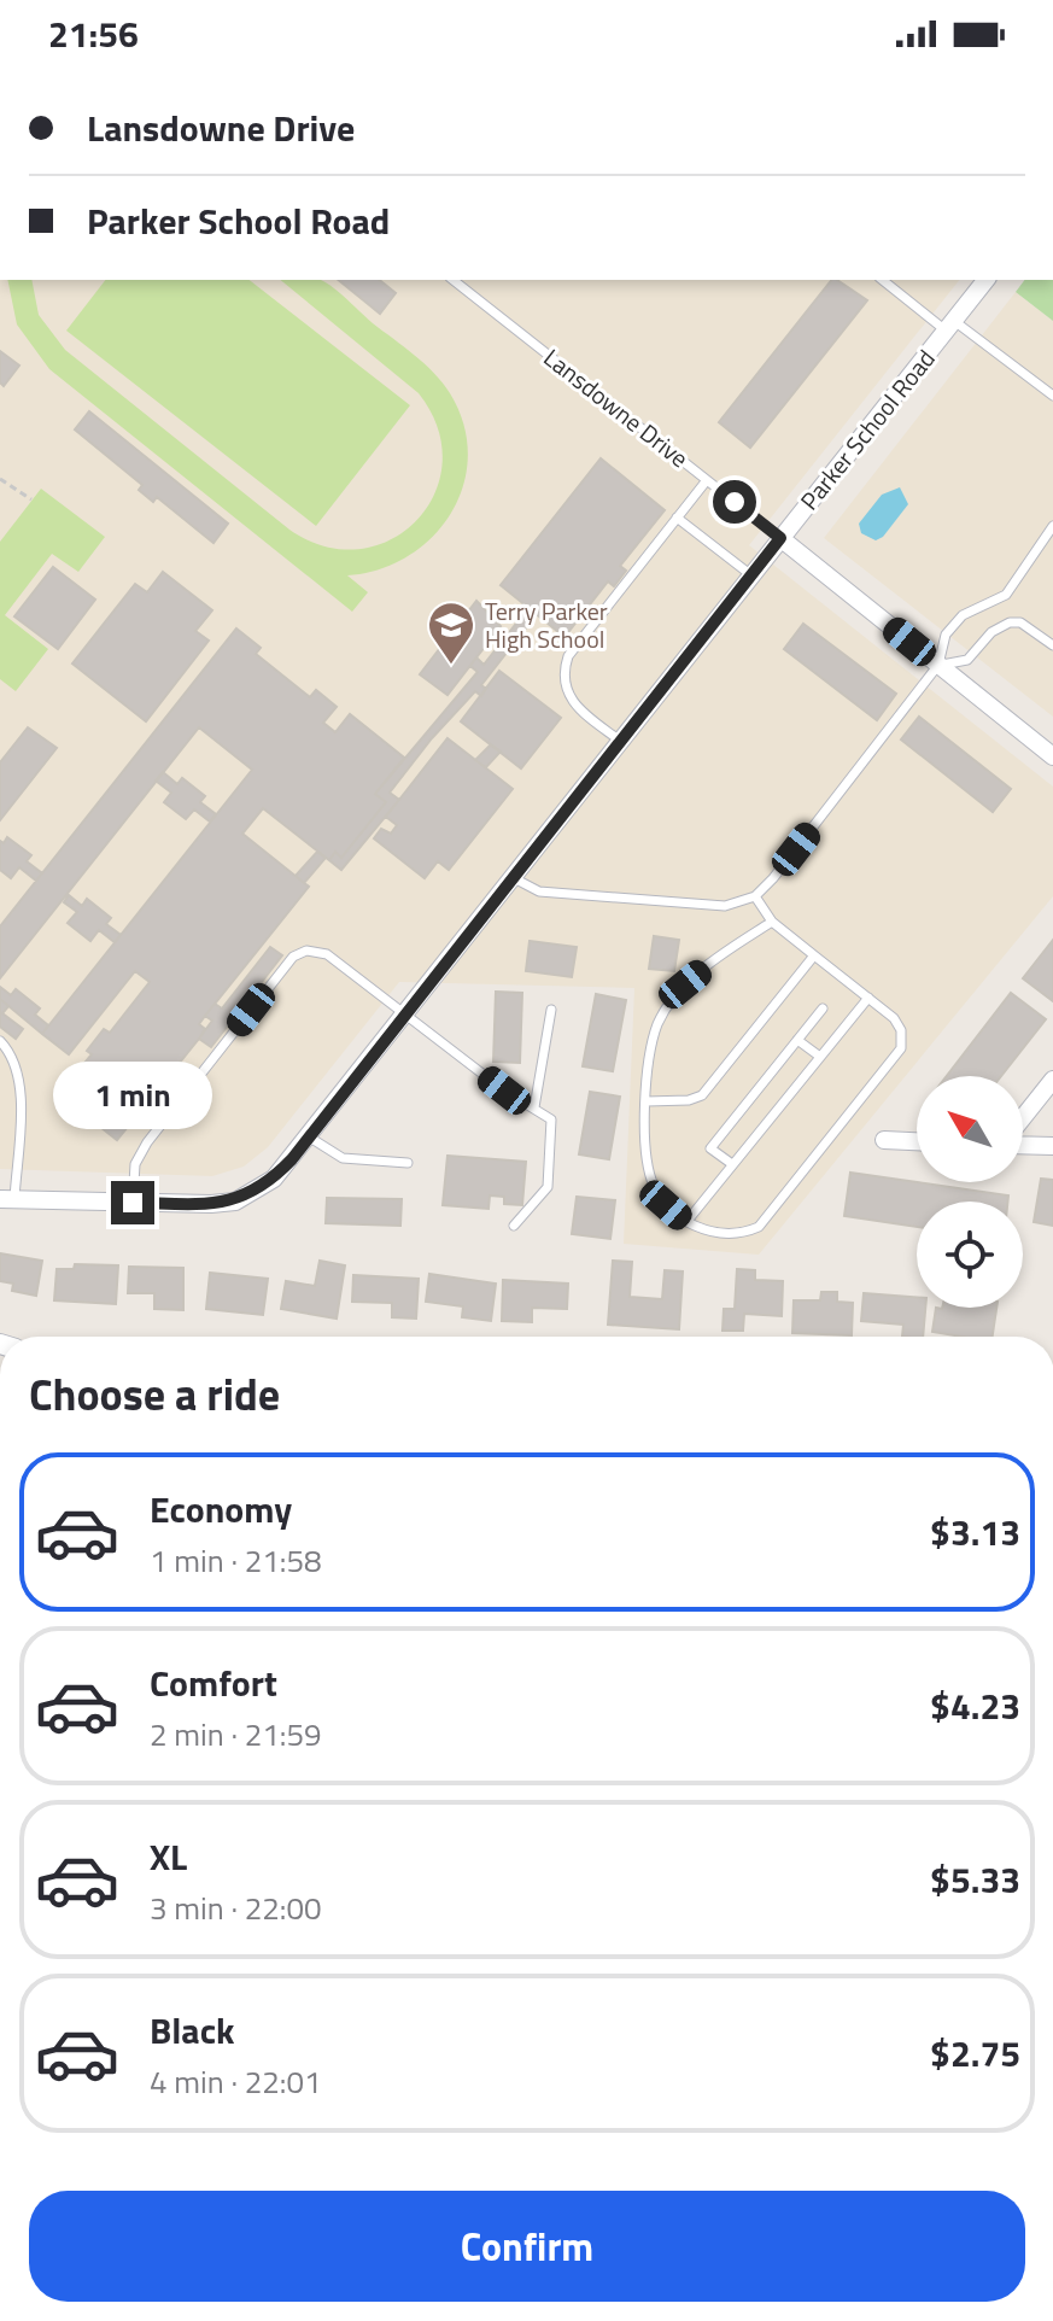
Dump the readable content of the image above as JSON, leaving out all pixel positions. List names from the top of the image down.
{
  "streets": {
    "street": ["Lansdowne Drive", "Parker School Road"]
  },
  "crossings": [
    ["Lansdowne Drive", "Parker School Road"]
  ],
  "places": {
    "school or university": ["Terry Parker High School"]
  },
  "north": "top left",
  "page": {
    "status": "21:56",
    "banner": ["Lansdowne Drive", "Parker School Road"],
    "bubble": "1 min",
    "heading": "Choose a ride",
    "list": [
      {
        "name": "Economy",
        "note": "1 min · 21:58",
        "value": "$3.13"
      },
      {
        "name": "Comfort",
        "note": "2 min · 21:59",
        "value": "$4.23"
      },
      {
        "name": "XL",
        "note": "3 min · 22:00",
        "value": "$5.33"
      },
      {
        "name": "Black",
        "note": "4 min · 22:01",
        "value": "$2.75"
      }
    ],
    "buttons": "Confirm"
  }
}
